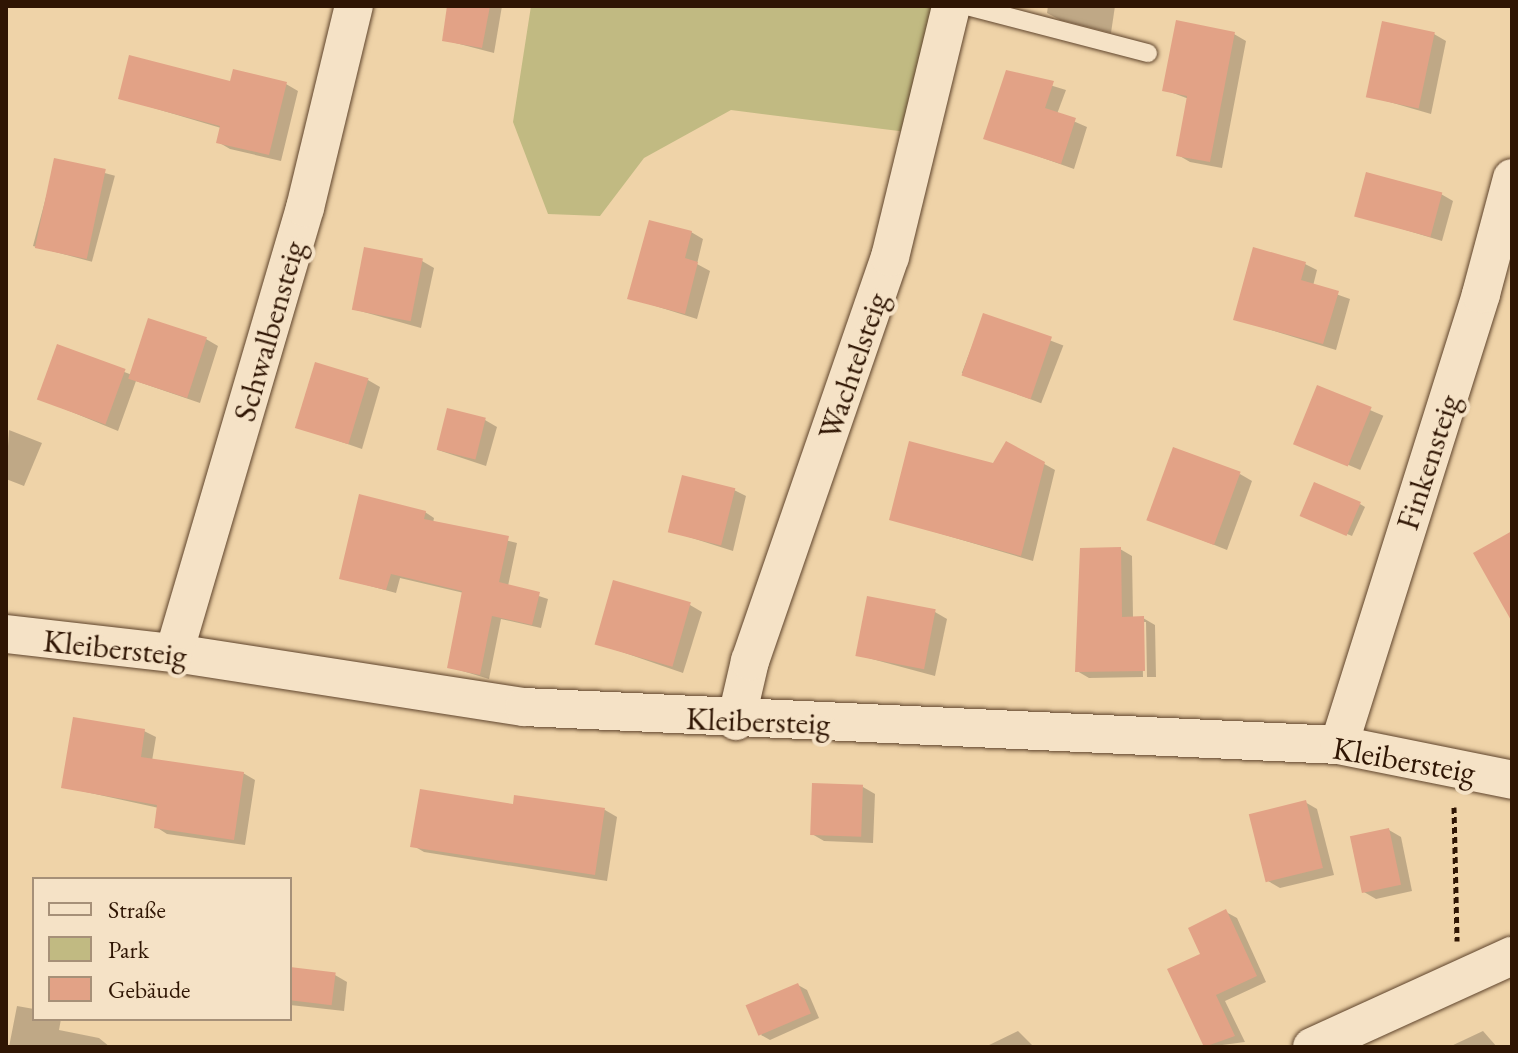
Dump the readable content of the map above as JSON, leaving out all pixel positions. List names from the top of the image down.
{
  "streets": {
    "street": [
      "Schwalbensteig",
      "Wachtelsteig",
      "Finkensteig",
      "Kleibersteig"
    ]
  },
  "crossings": [
    ["Schwalbensteig", "Kleibersteig"],
    ["Wachtelsteig", "Kleibersteig"],
    ["Finkensteig", "Kleibersteig"]
  ],
  "legend": ["Straße", "Park", "Gebäude"]
}
